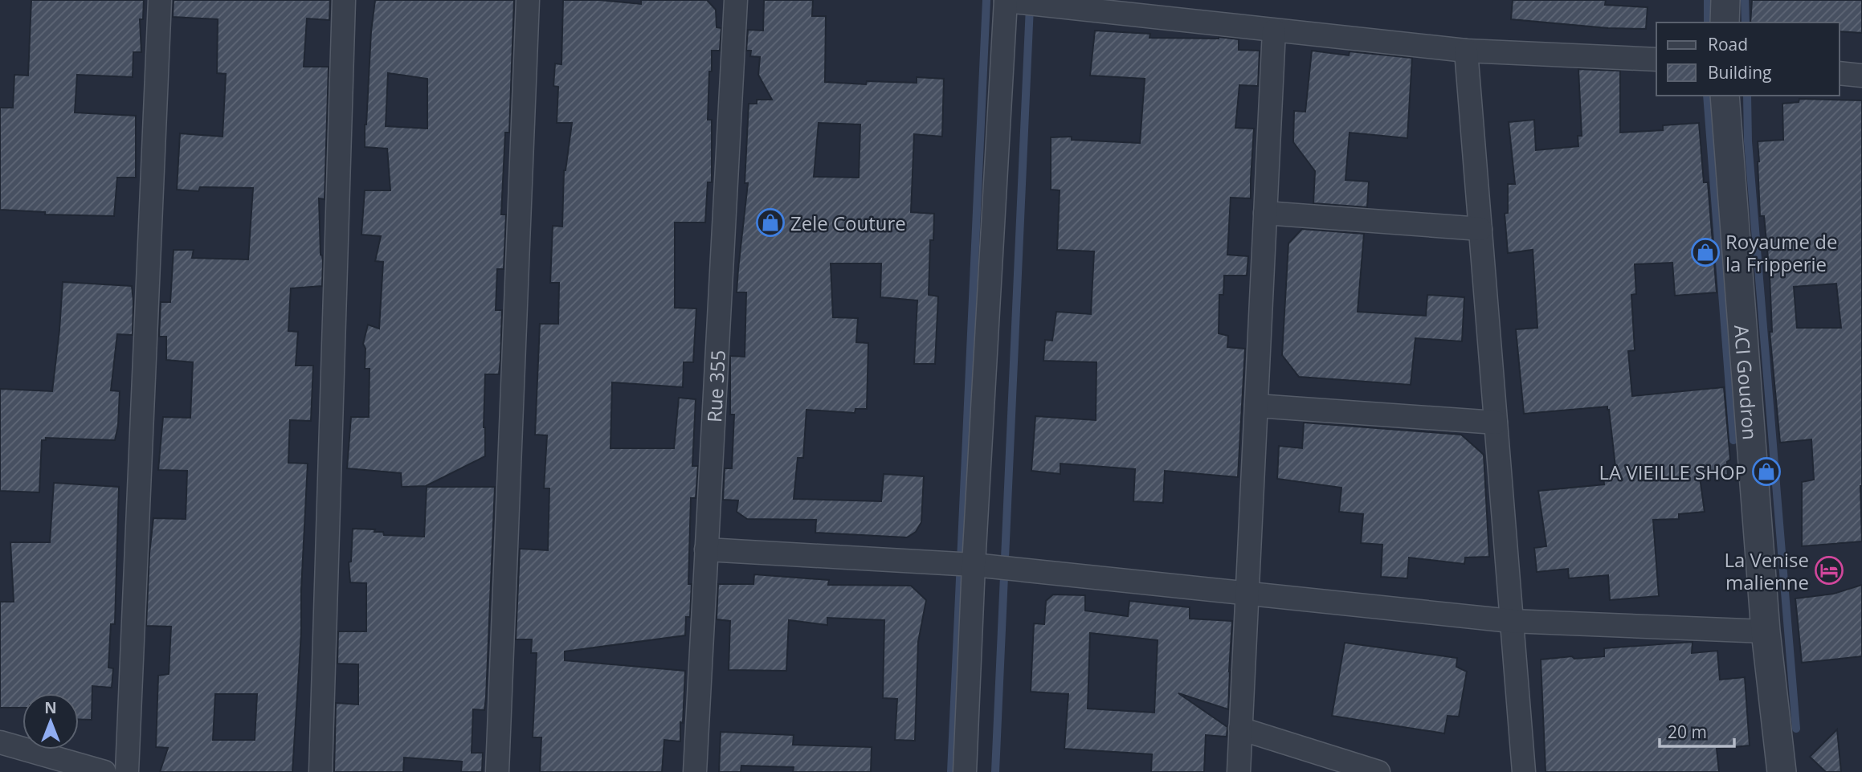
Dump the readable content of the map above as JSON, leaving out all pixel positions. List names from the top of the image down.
{
  "streets": {
    "street": ["ACI Goudron", "Rue 355"]
  },
  "places": {
    "shop": ["Zele Couture", "Royaume de la Fripperie", "LA VIEILLE SHOP"],
    "hotel": ["La Venise malienne"]
  },
  "legend": ["Road", "Building"],
  "scale_bar": "20 m",
  "north": "top"
}
